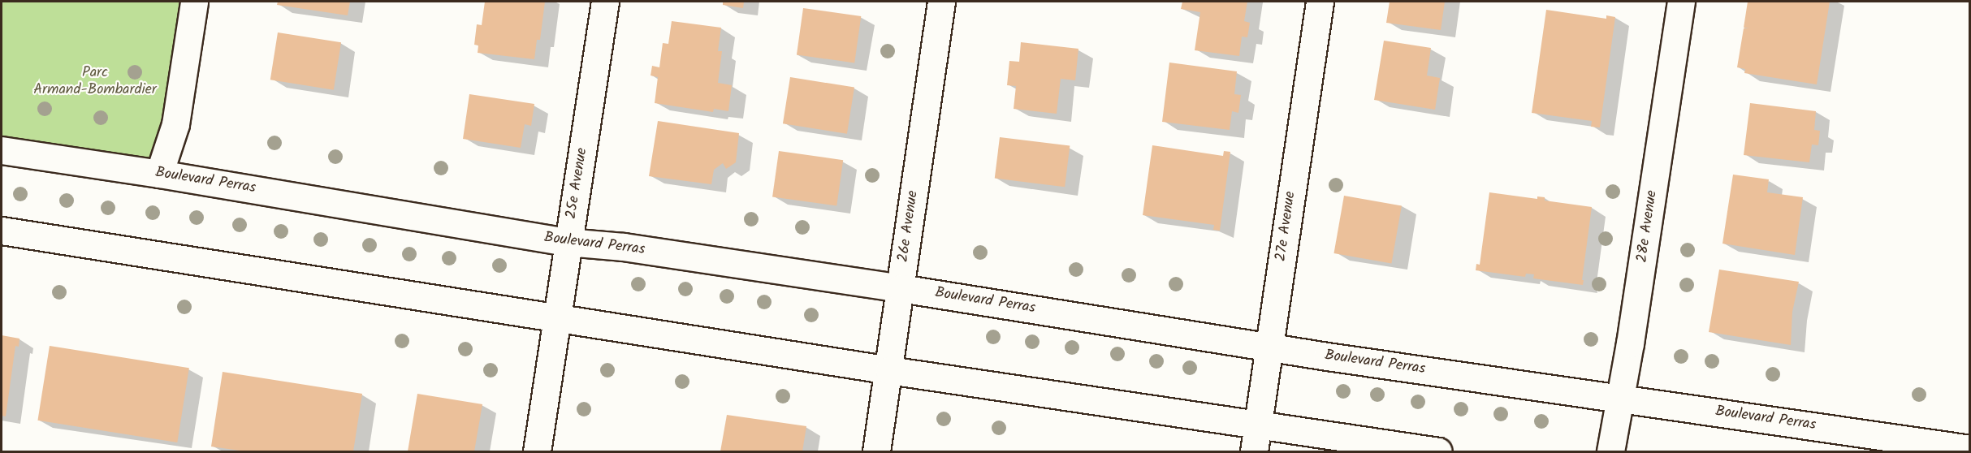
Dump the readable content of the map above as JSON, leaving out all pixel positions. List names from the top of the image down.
{
  "streets": {
    "main road": [
      "Boulevard Perras",
      "25e Avenue",
      "26e Avenue",
      "27e Avenue",
      "28e Avenue"
    ]
  },
  "crossings": [
    ["Boulevard Perras", "25e Avenue"],
    ["Boulevard Perras", "26e Avenue"],
    ["Boulevard Perras", "27e Avenue"],
    ["Boulevard Perras", "28e Avenue"]
  ],
  "parks": ["Parc Armand-Bombardier"]
}
